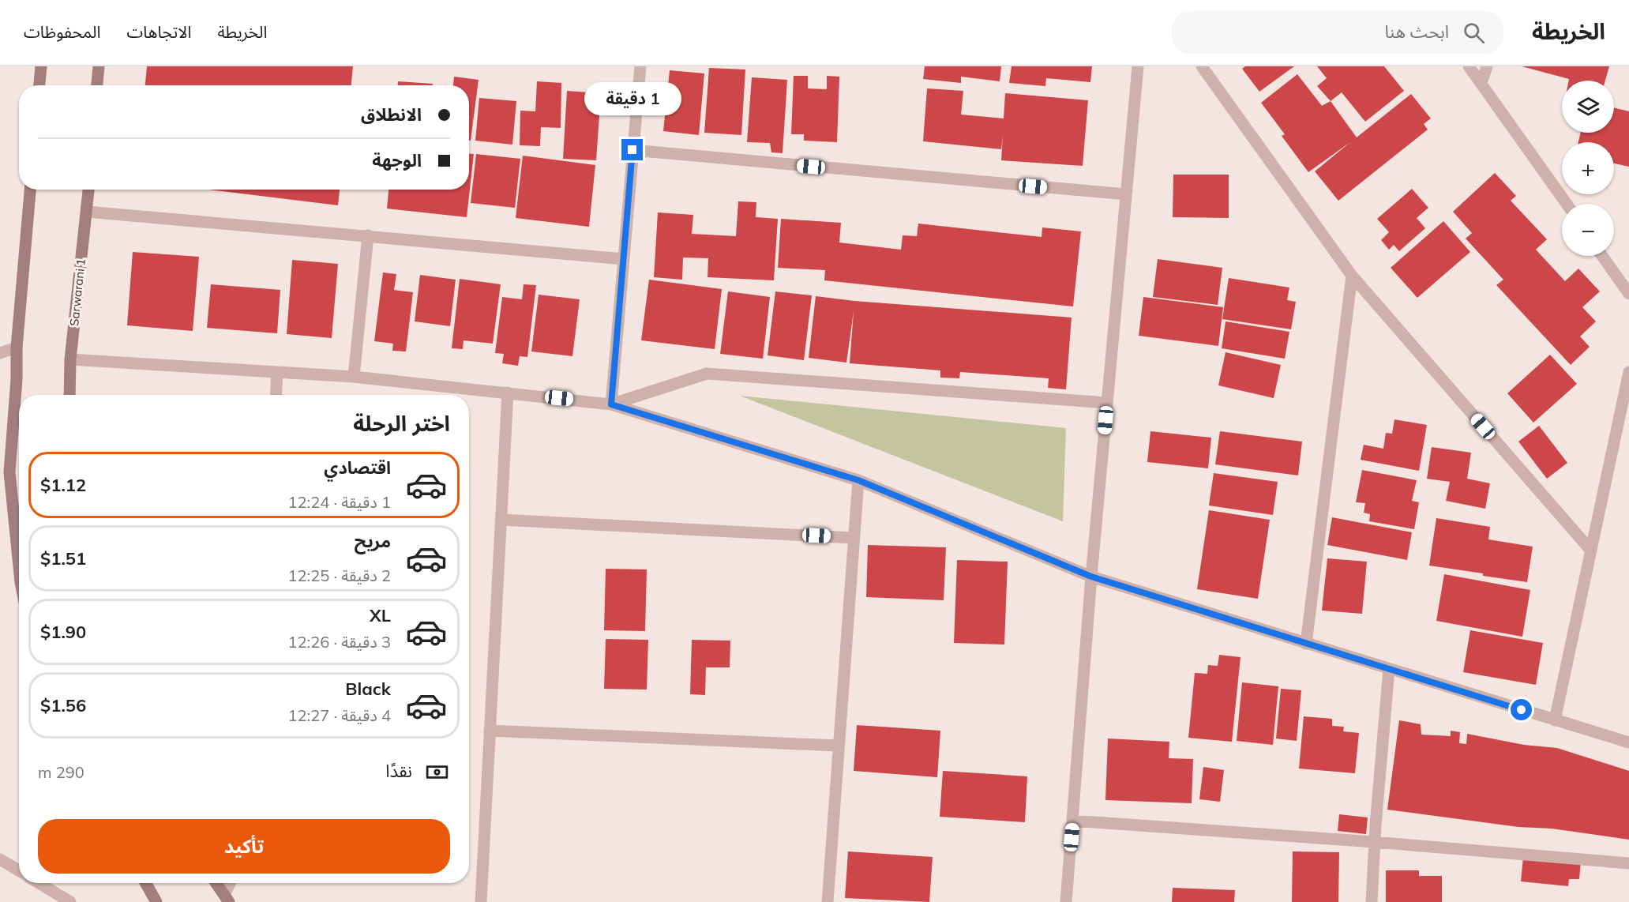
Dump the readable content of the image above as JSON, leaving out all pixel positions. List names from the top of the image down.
{
  "streets": {
    "main road": ["Sarwarani 1"]
  },
  "page": {
    "header": "الخريطة",
    "search": "ابحث هنا",
    "nav": ["الخريطة", "الاتجاهات", "المحفوظات"],
    "map_buttons": ["+", "−"],
    "bubble": "1 دقيقة",
    "banner": ["الانطلاق", "الوجهة"],
    "heading": "اختر الرحلة",
    "list": [
      {
        "name": "اقتصادي",
        "note": "1 دقيقة · 12:24",
        "value": "$1.12"
      },
      {
        "name": "مريح",
        "note": "2 دقيقة · 12:25",
        "value": "$1.51"
      },
      {
        "name": "XL",
        "note": "3 دقيقة · 12:26",
        "value": "$1.90"
      },
      {
        "name": "Black",
        "note": "4 دقيقة · 12:27",
        "value": "$1.56"
      }
    ],
    "pay": ["نقدًا", "290 m"],
    "buttons": "تأكيد"
  }
}
